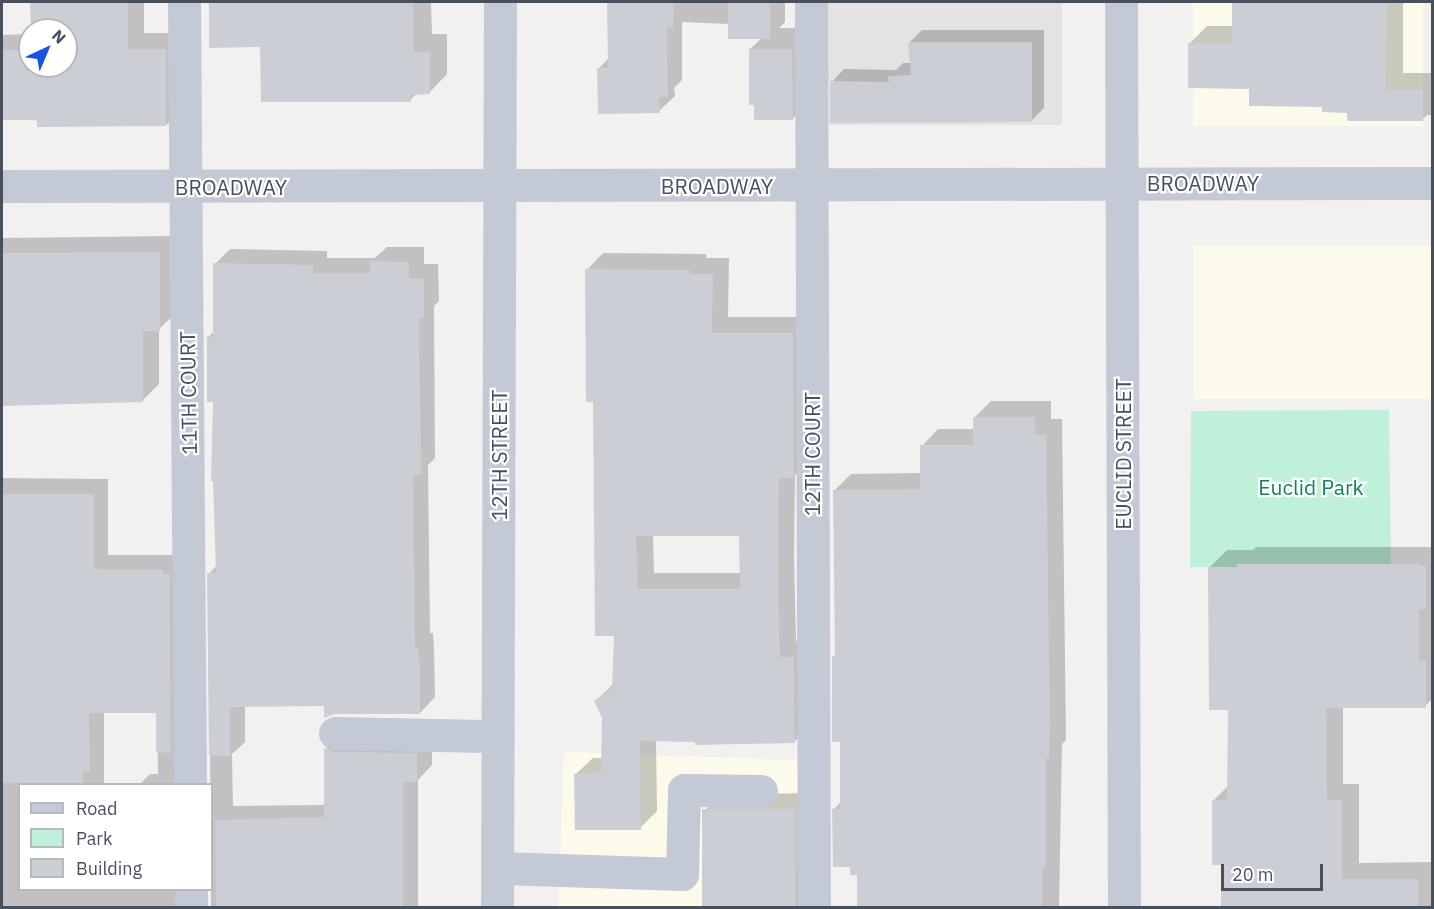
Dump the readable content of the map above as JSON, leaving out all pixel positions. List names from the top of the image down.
{
  "streets": {
    "street": [
      "BROADWAY",
      "11TH COURT",
      "12TH COURT",
      "EUCLID STREET",
      "12TH STREET"
    ]
  },
  "crossings": [
    ["BROADWAY", "11TH COURT"],
    ["BROADWAY", "12TH COURT"],
    ["BROADWAY", "EUCLID STREET"],
    ["BROADWAY", "12TH STREET"]
  ],
  "parks": ["Euclid Park"],
  "legend": ["Road", "Park", "Building"],
  "scale_bar": "20 m",
  "north": "top right"
}
